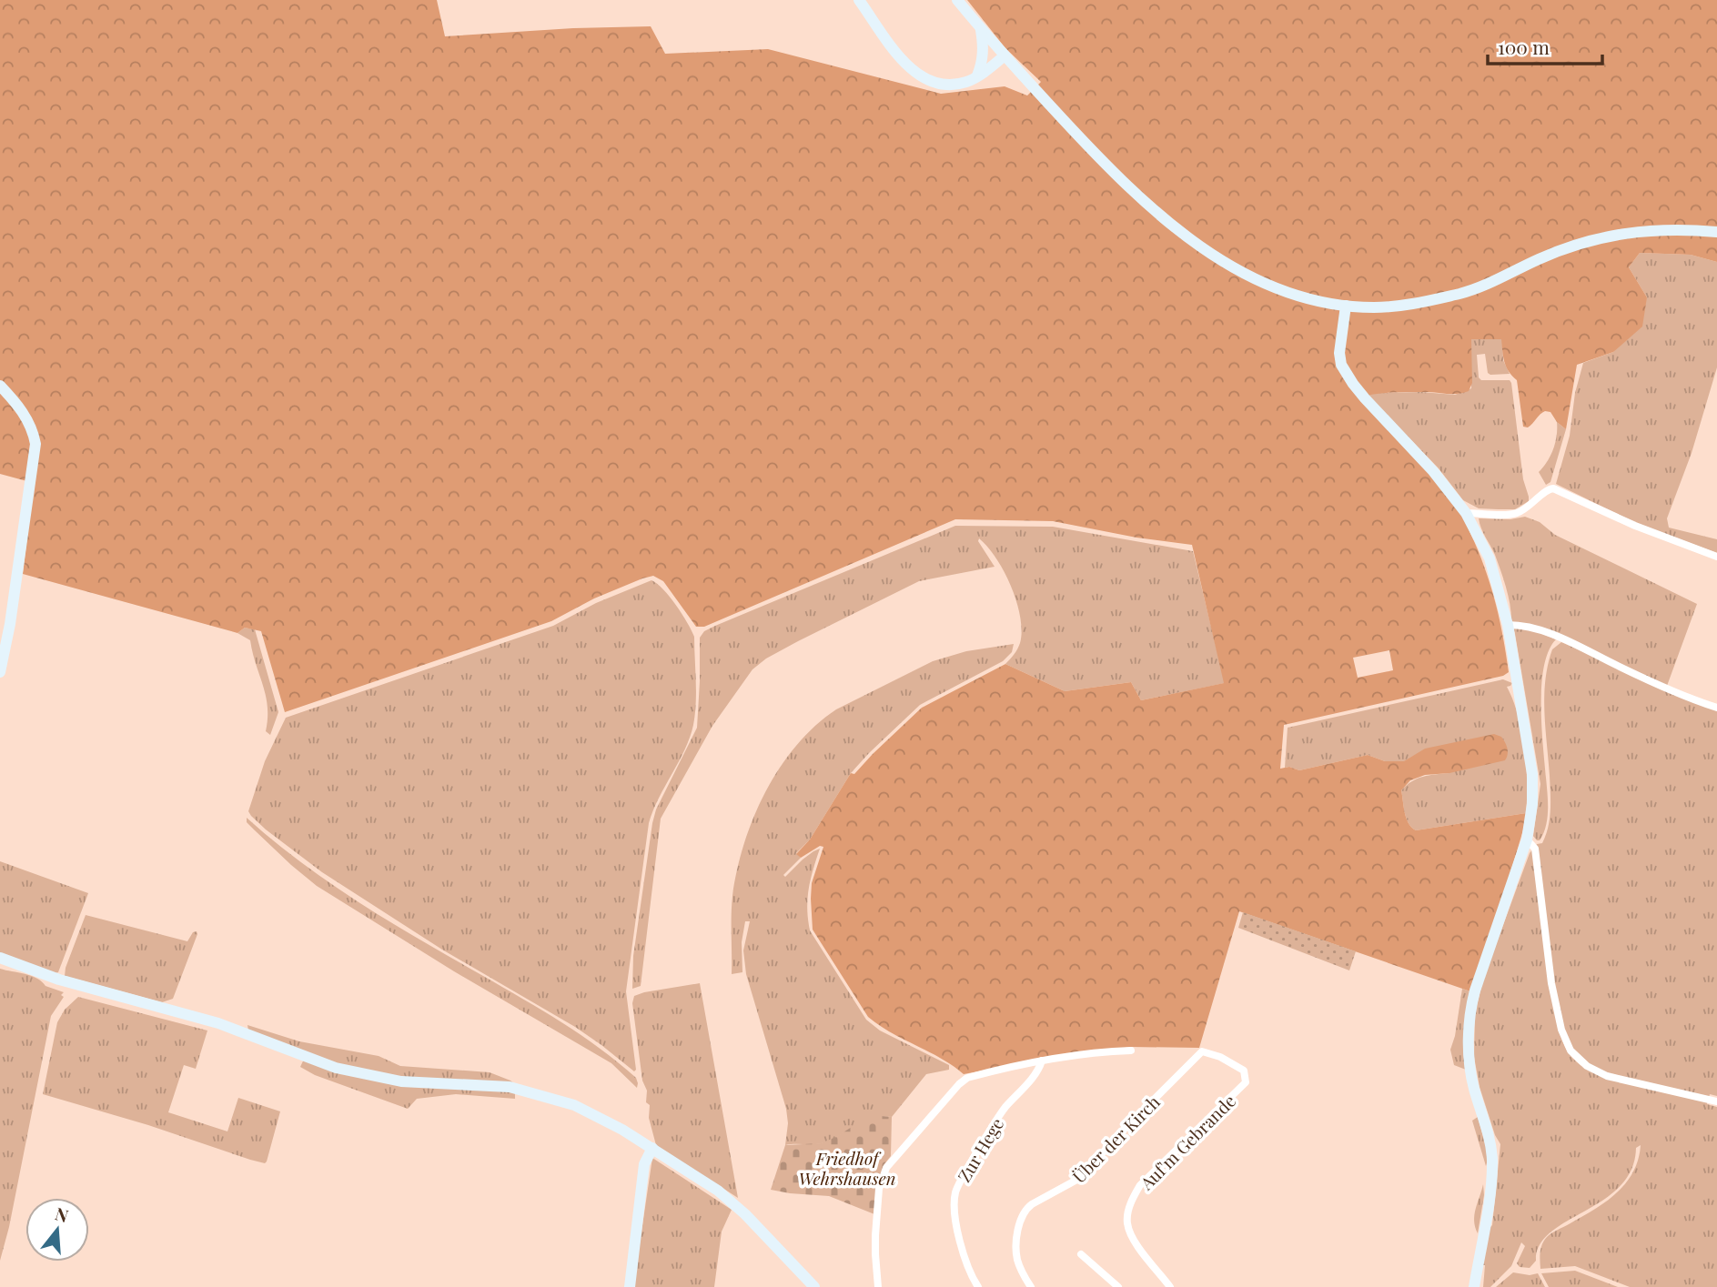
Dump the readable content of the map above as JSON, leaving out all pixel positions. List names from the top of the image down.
{
  "streets": {
    "street": ["Über der Kirch", "Auf'm Gebrande", "Zur Hege"]
  },
  "crossings": [
    ["Über der Kirch", "Auf'm Gebrande"]
  ],
  "parks": ["Friedhof Wehrshausen"],
  "scale_bar": "100 m",
  "north": "top"
}
